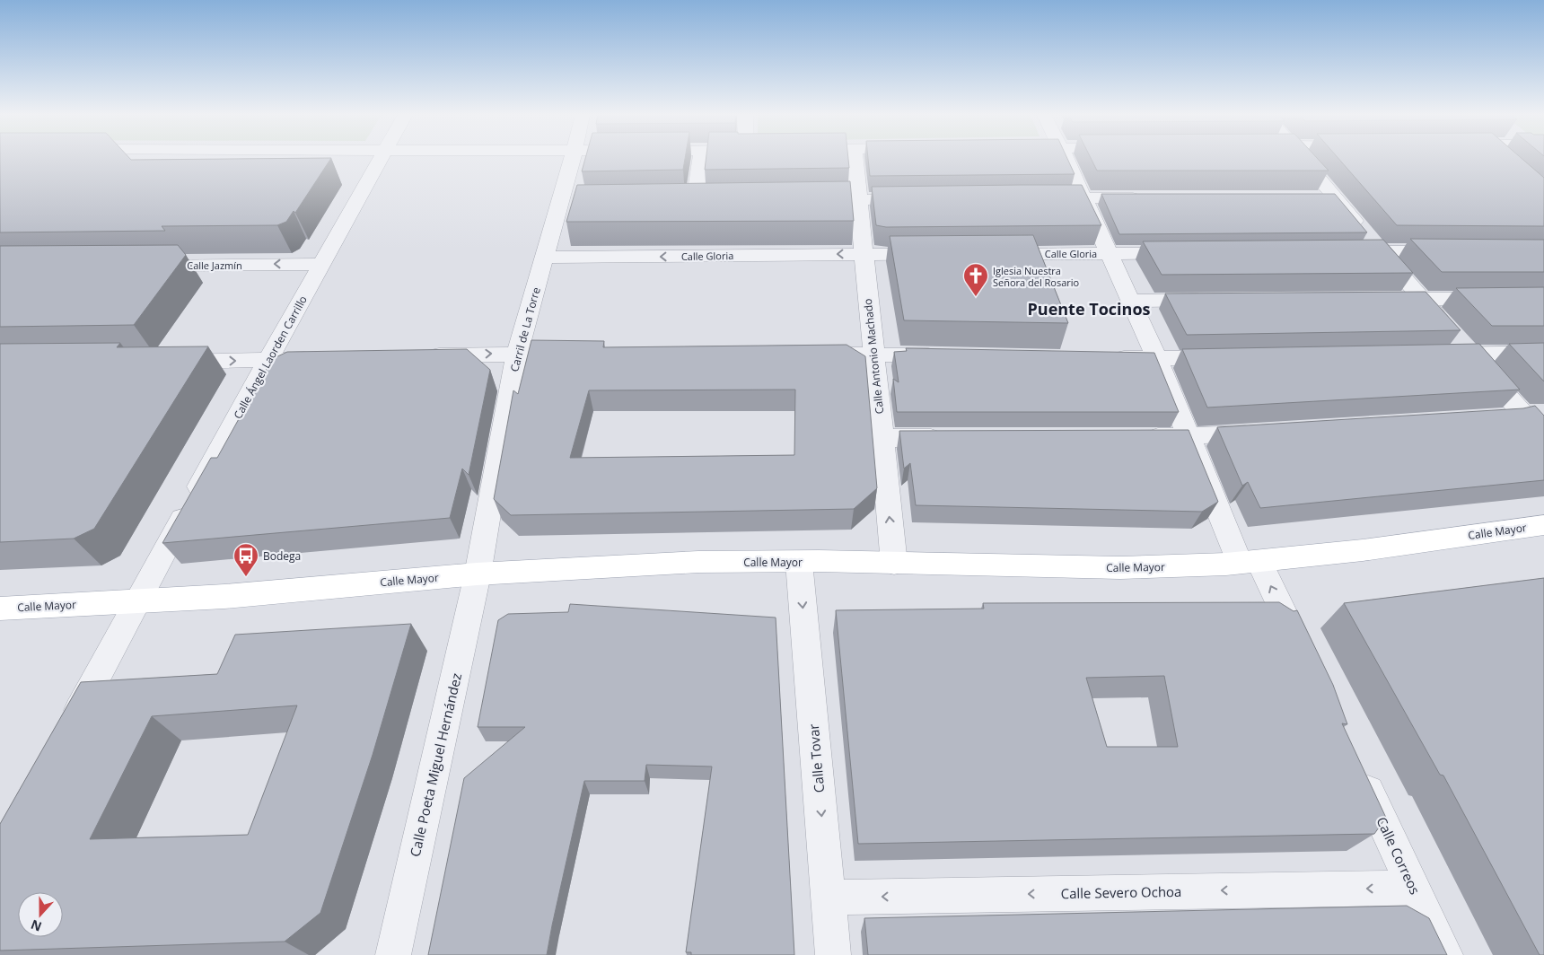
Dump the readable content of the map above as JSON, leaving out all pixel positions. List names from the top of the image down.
{
  "streets": {
    "main road": ["Calle Mayor"],
    "street": [
      "Calle Gloria",
      "Calle Jazmín",
      "Carril de La Torre",
      "Calle Antonio Machado",
      "Calle Ángel Laorden Carrillo",
      "Calle Tovar",
      "Calle Poeta Miguel Hernández",
      "Calle Correos",
      "Calle Severo Ochoa"
    ]
  },
  "crossings": [
    ["Calle Gloria", "Carril de La Torre"],
    ["Calle Gloria", "Calle Antonio Machado"],
    ["Calle Jazmín", "Calle Ángel Laorden Carrillo"],
    ["Carril de La Torre", "Calle Mayor"],
    ["Carril de La Torre", "Calle Poeta Miguel Hernández"],
    ["Calle Antonio Machado", "Calle Mayor"],
    ["Calle Ángel Laorden Carrillo", "Calle Mayor"],
    ["Calle Mayor", "Calle Tovar"],
    ["Calle Mayor", "Calle Poeta Miguel Hernández"],
    ["Calle Tovar", "Calle Severo Ochoa"],
    ["Calle Correos", "Calle Severo Ochoa"]
  ],
  "one_way": ["Calle Tovar", "Calle Severo Ochoa"],
  "districts": ["Puente Tocinos"],
  "places": {
    "church": ["Iglesia Nuestra Señora del Rosario"],
    "bus stop": ["Bodega"]
  },
  "north": "bottom"
}
